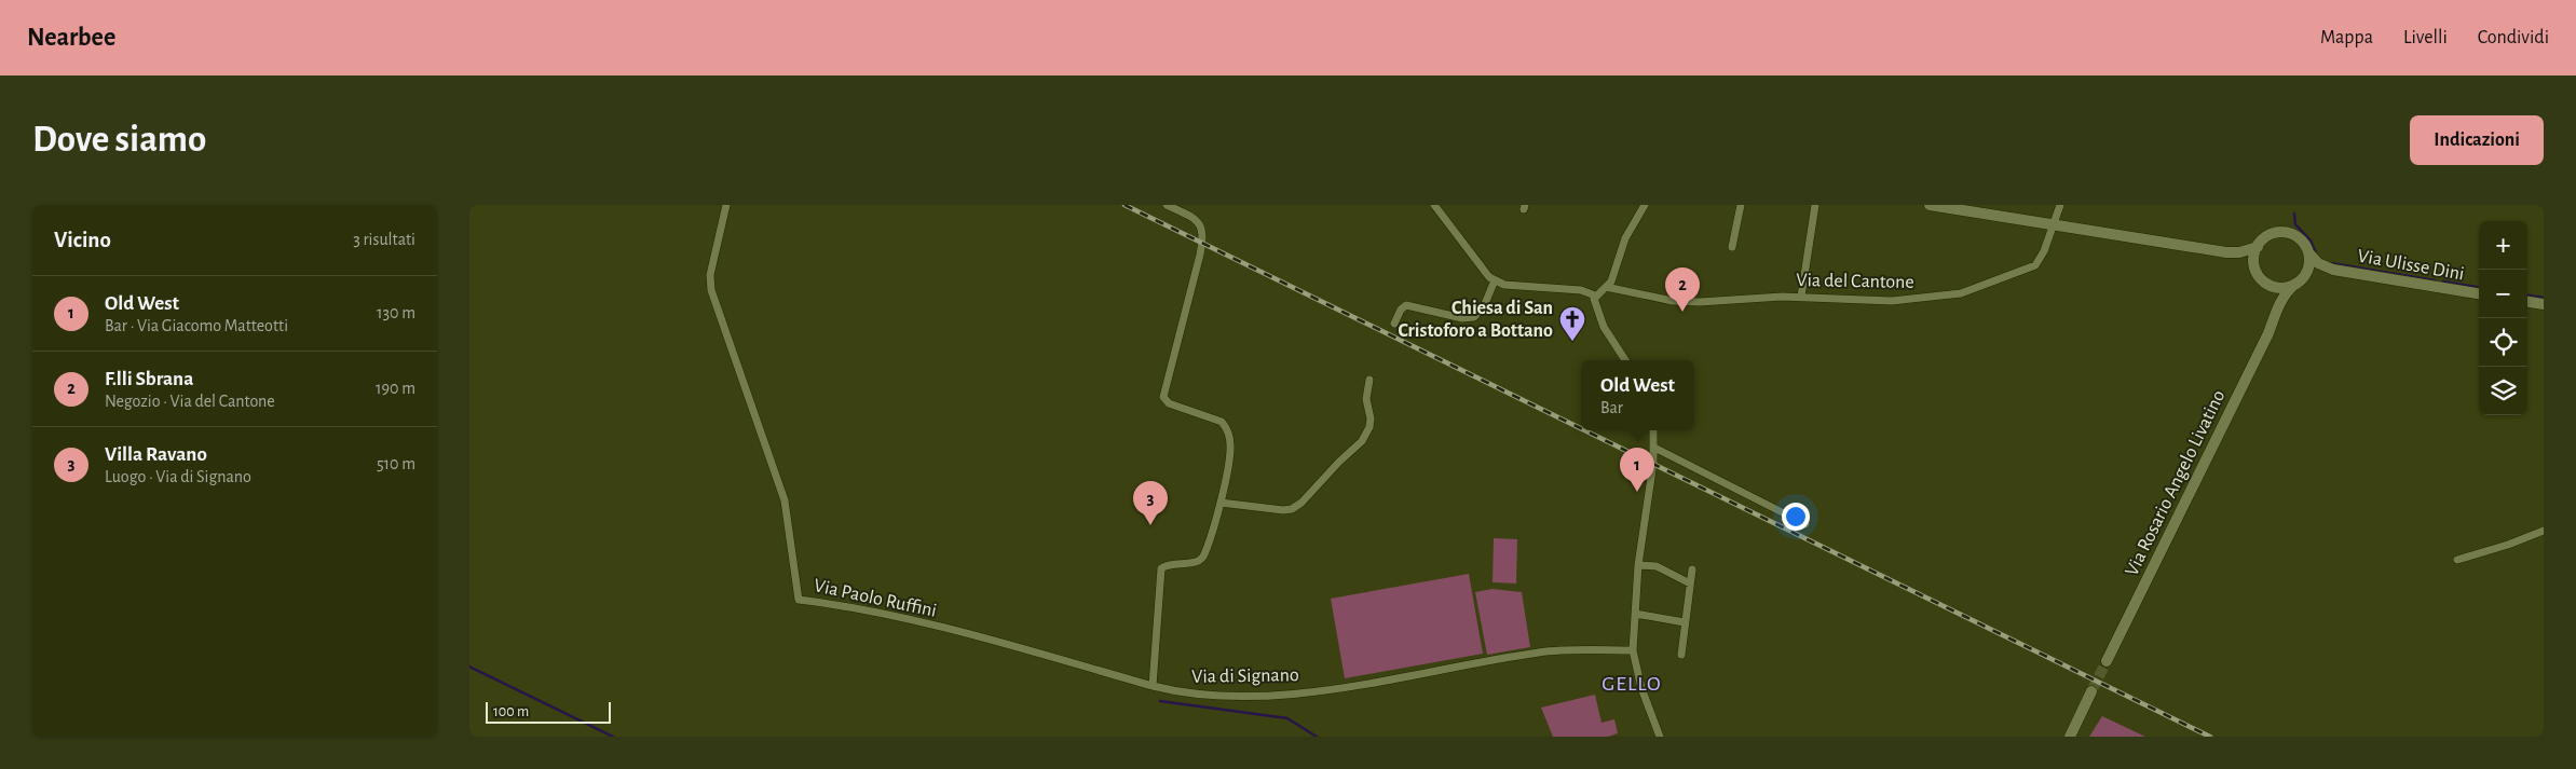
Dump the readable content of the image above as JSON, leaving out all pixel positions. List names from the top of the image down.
{
  "streets": {
    "street": [
      "Via Ulisse Dini",
      "Via del Cantone",
      "Via Rosario Angelo Livatino",
      "Via Paolo Ruffini",
      "Via di Signano"
    ]
  },
  "crossings": [
    ["Via Paolo Ruffini", "Via di Signano"]
  ],
  "districts": ["GELLO"],
  "places": {
    "church": ["Chiesa di San Cristoforo a Bottano"]
  },
  "scale_bar": "100 m",
  "page": {
    "header": "Nearbee",
    "nav": ["Mappa", "Livelli", "Condividi"],
    "buttons": "Indicazioni",
    "title": "Dove siamo",
    "heading": ["Vicino", "3 risultati"],
    "map_buttons": ["+", "−"],
    "pins": ["2", "1", "3"],
    "list": [
      {
        "mark": "1",
        "name": "Old West",
        "note": "Bar · Via Giacomo Matteotti",
        "value": "130 m"
      },
      {
        "mark": "2",
        "name": "F.lli Sbrana",
        "note": "Negozio · Via del Cantone",
        "value": "190 m"
      },
      {
        "mark": "3",
        "name": "Villa Ravano",
        "note": "Luogo · Via di Signano",
        "value": "510 m"
      }
    ],
    "popup": ["Old West", "Bar"],
    "scale": "100 m"
  }
}
